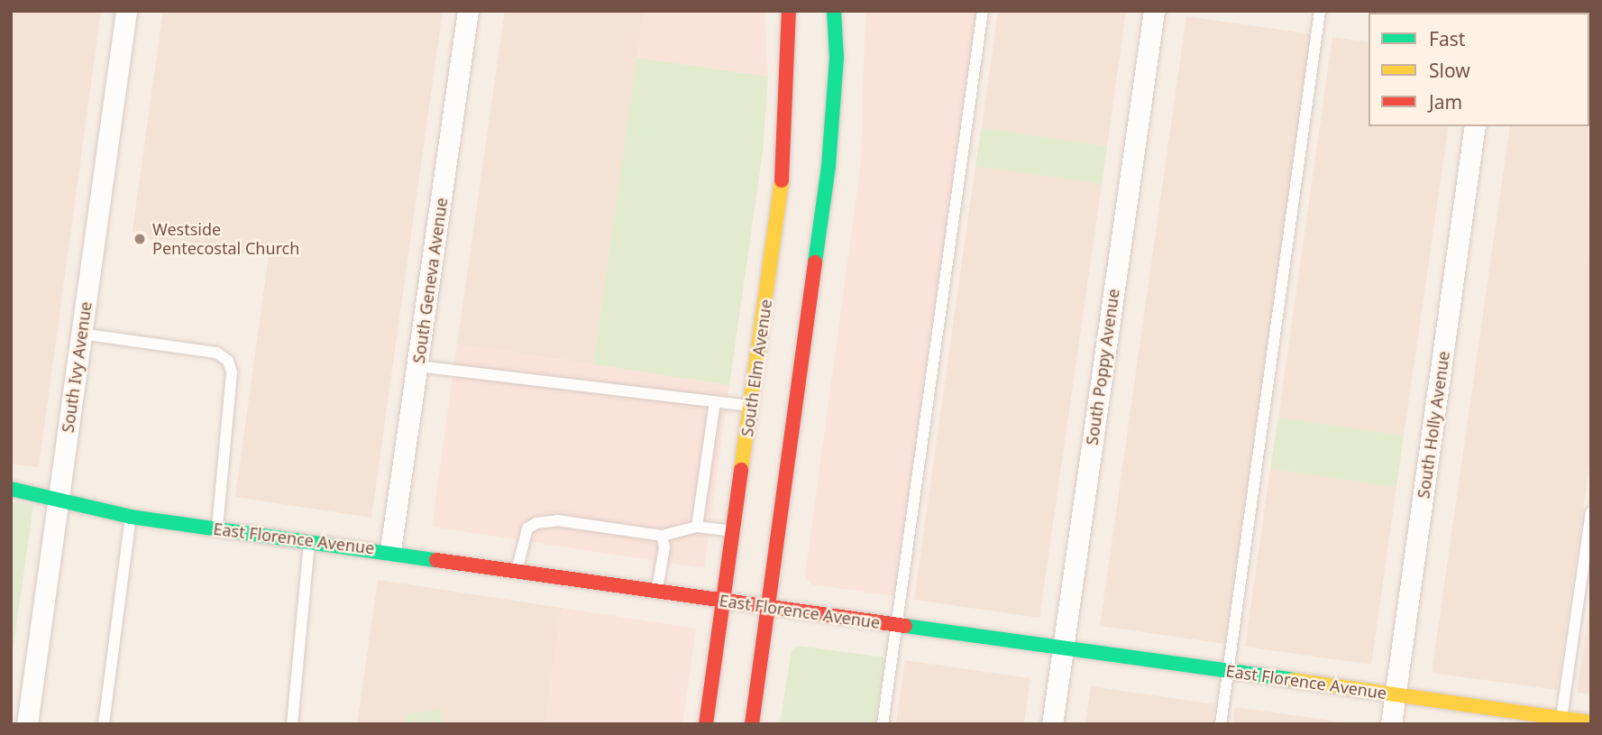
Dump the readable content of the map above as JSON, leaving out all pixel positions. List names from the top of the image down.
{
  "streets": {
    "street": [
      "South Geneva Avenue",
      "South Ivy Avenue",
      "South Poppy Avenue",
      "South Elm Avenue",
      "South Holly Avenue",
      "East Florence Avenue"
    ]
  },
  "crossings": [
    ["South Geneva Avenue", "East Florence Avenue"],
    ["South Ivy Avenue", "East Florence Avenue"],
    ["South Poppy Avenue", "East Florence Avenue"],
    ["South Elm Avenue", "East Florence Avenue"],
    ["South Holly Avenue", "East Florence Avenue"]
  ],
  "places": ["Westside Pentecostal Church"],
  "legend": ["Fast", "Slow", "Jam"]
}
